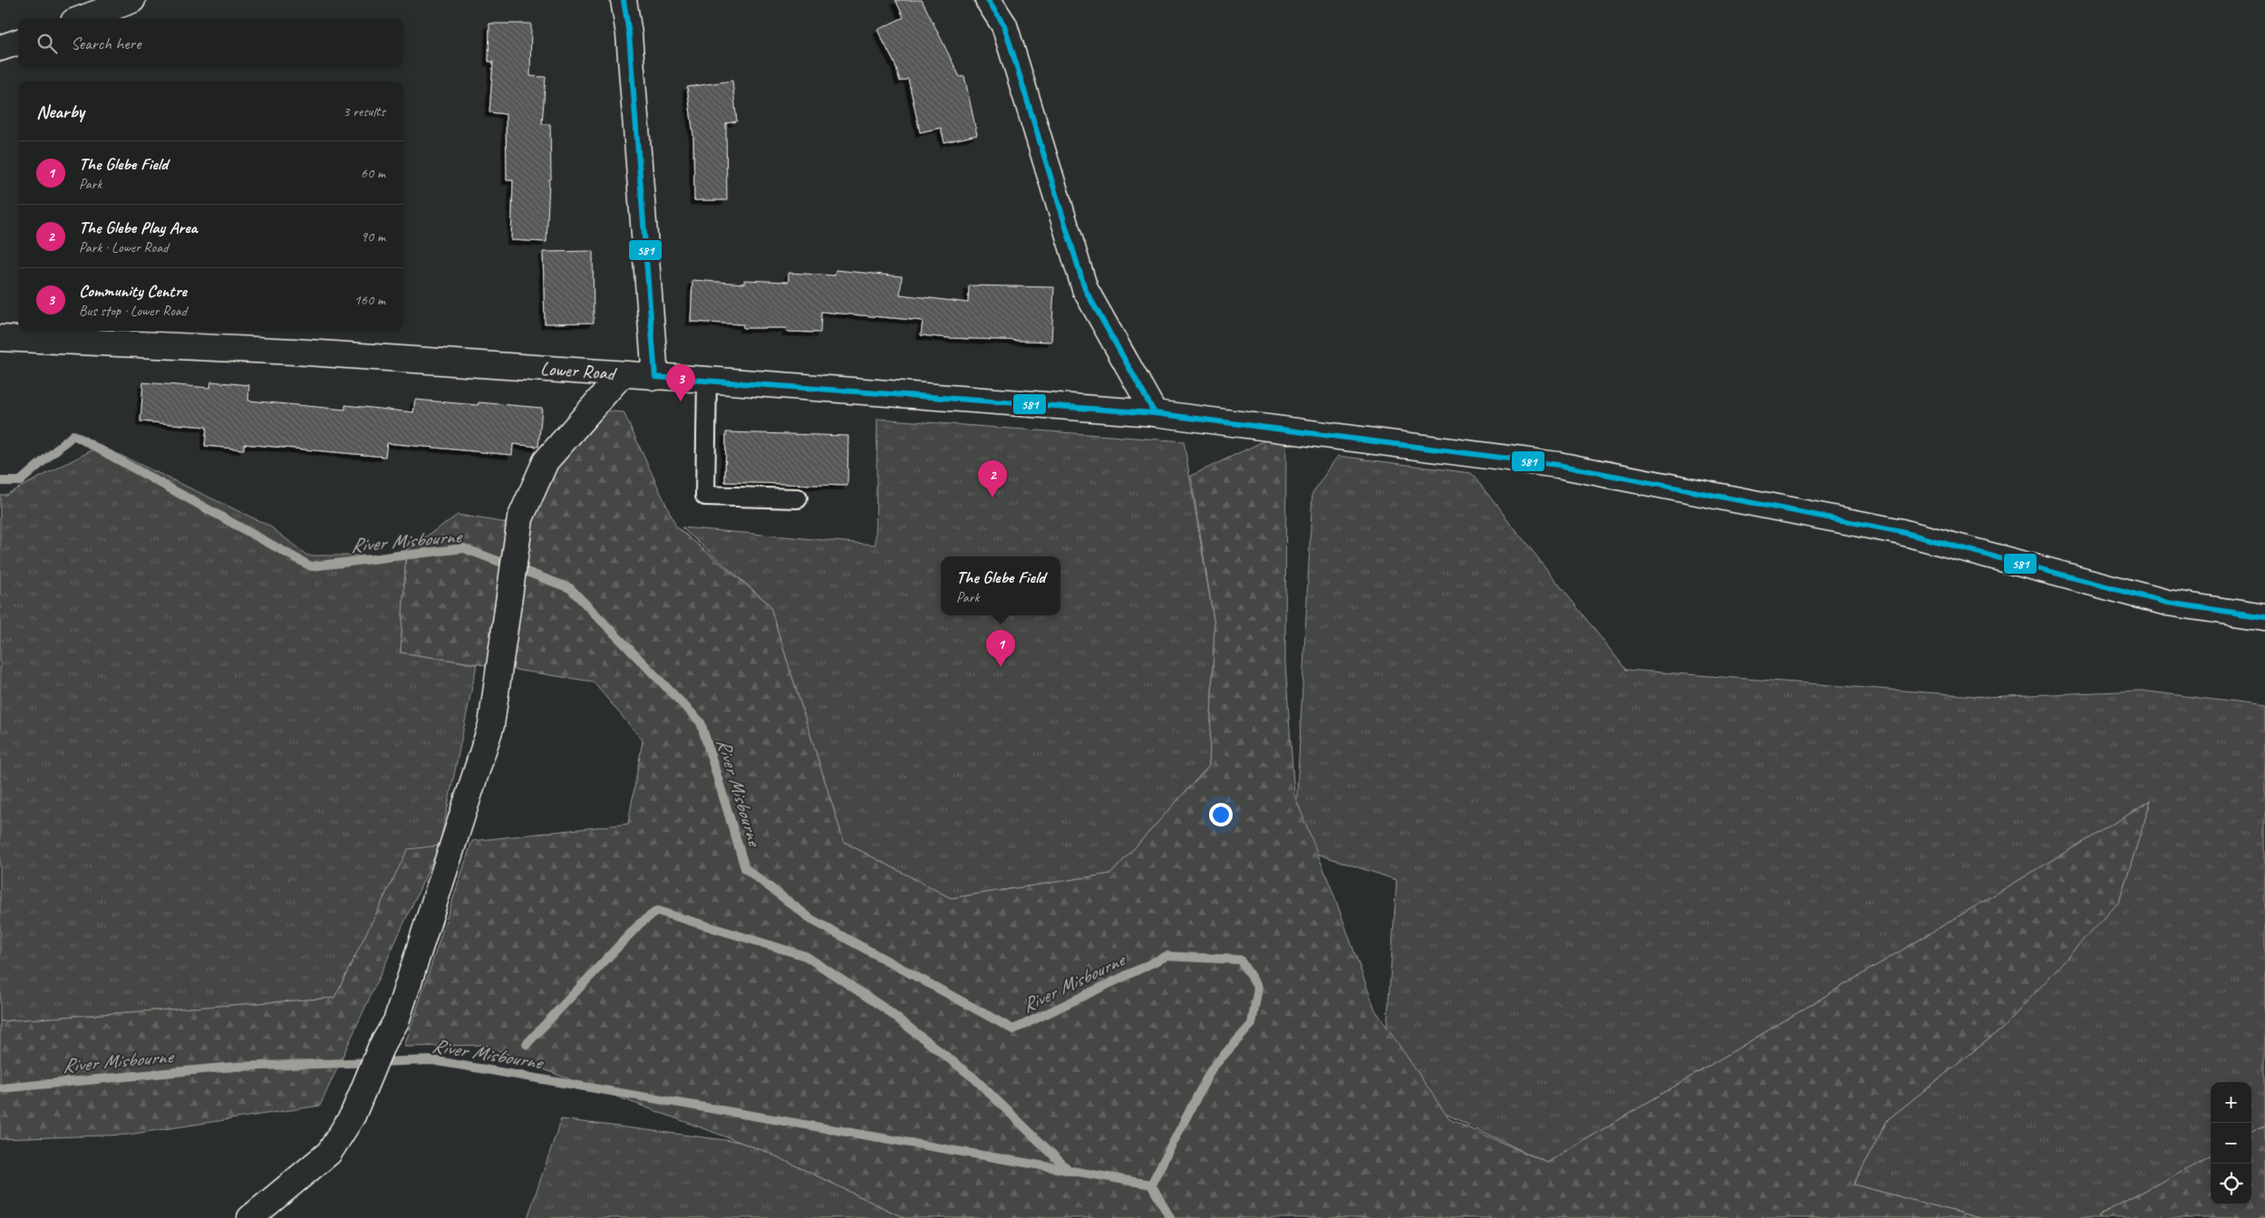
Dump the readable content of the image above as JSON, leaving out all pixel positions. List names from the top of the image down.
{
  "streets": {
    "street": ["Lower Road"]
  },
  "water": ["River Misbourne"],
  "lines": ["transit line 581"],
  "page": {
    "search": "Search here",
    "heading": ["Nearby", "3 results"],
    "list": [
      {
        "mark": "1",
        "name": "The Glebe Field",
        "note": "Park",
        "value": "60 m"
      },
      {
        "mark": "2",
        "name": "The Glebe Play Area",
        "note": "Park · Lower Road",
        "value": "90 m"
      },
      {
        "mark": "3",
        "name": "Community Centre",
        "note": "Bus stop · Lower Road",
        "value": "160 m"
      }
    ],
    "pins": ["3", "2", "1"],
    "popup": ["The Glebe Field", "Park"],
    "map_buttons": ["+", "−"]
  }
}
